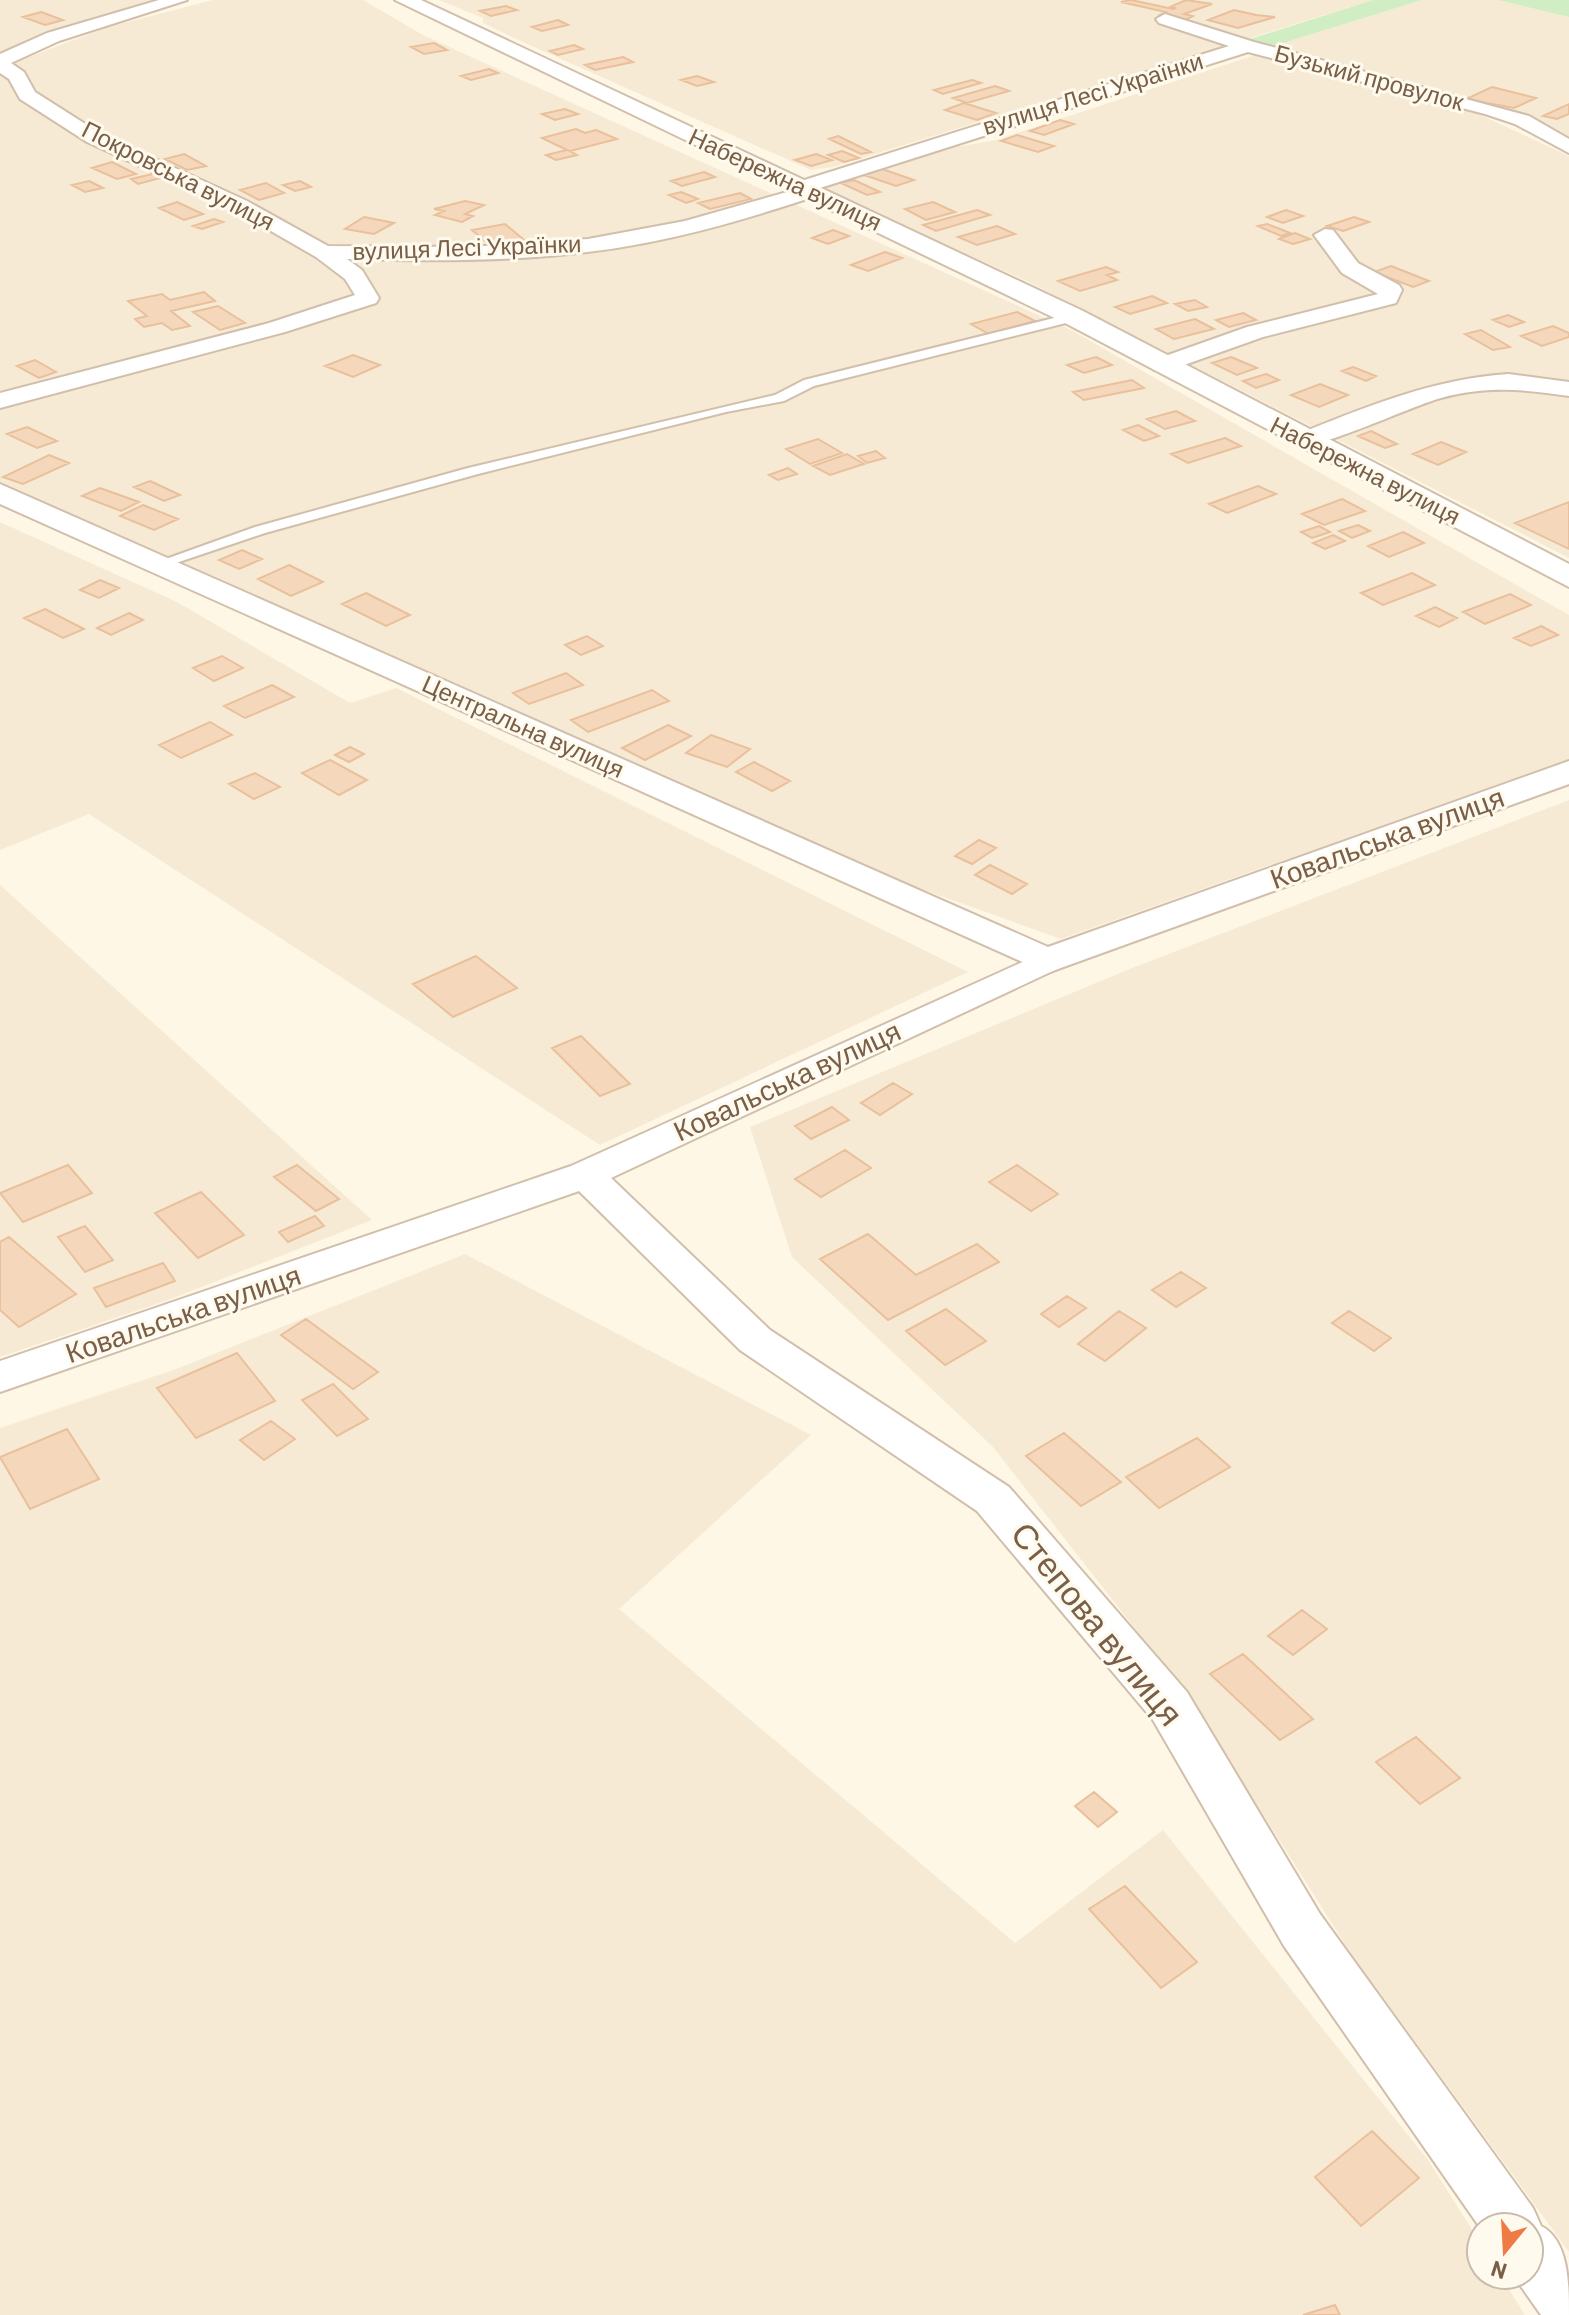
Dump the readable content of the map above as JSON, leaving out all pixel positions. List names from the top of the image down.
{
  "streets": {
    "street": [
      "Бузький провулок",
      "вулиця Лесі Українки",
      "Покровська вулиця",
      "Набережна вулиця",
      "Центральна вулиця",
      "Ковальська вулиця",
      "Степова вулиця"
    ]
  },
  "crossings": [
    ["Бузький провулок", "вулиця Лесі Українки"],
    ["вулиця Лесі Українки", "Покровська вулиця"],
    ["вулиця Лесі Українки", "Набережна вулиця"],
    ["Центральна вулиця", "Ковальська вулиця"],
    ["Ковальська вулиця", "Степова вулиця"]
  ],
  "north": "bottom"
}
